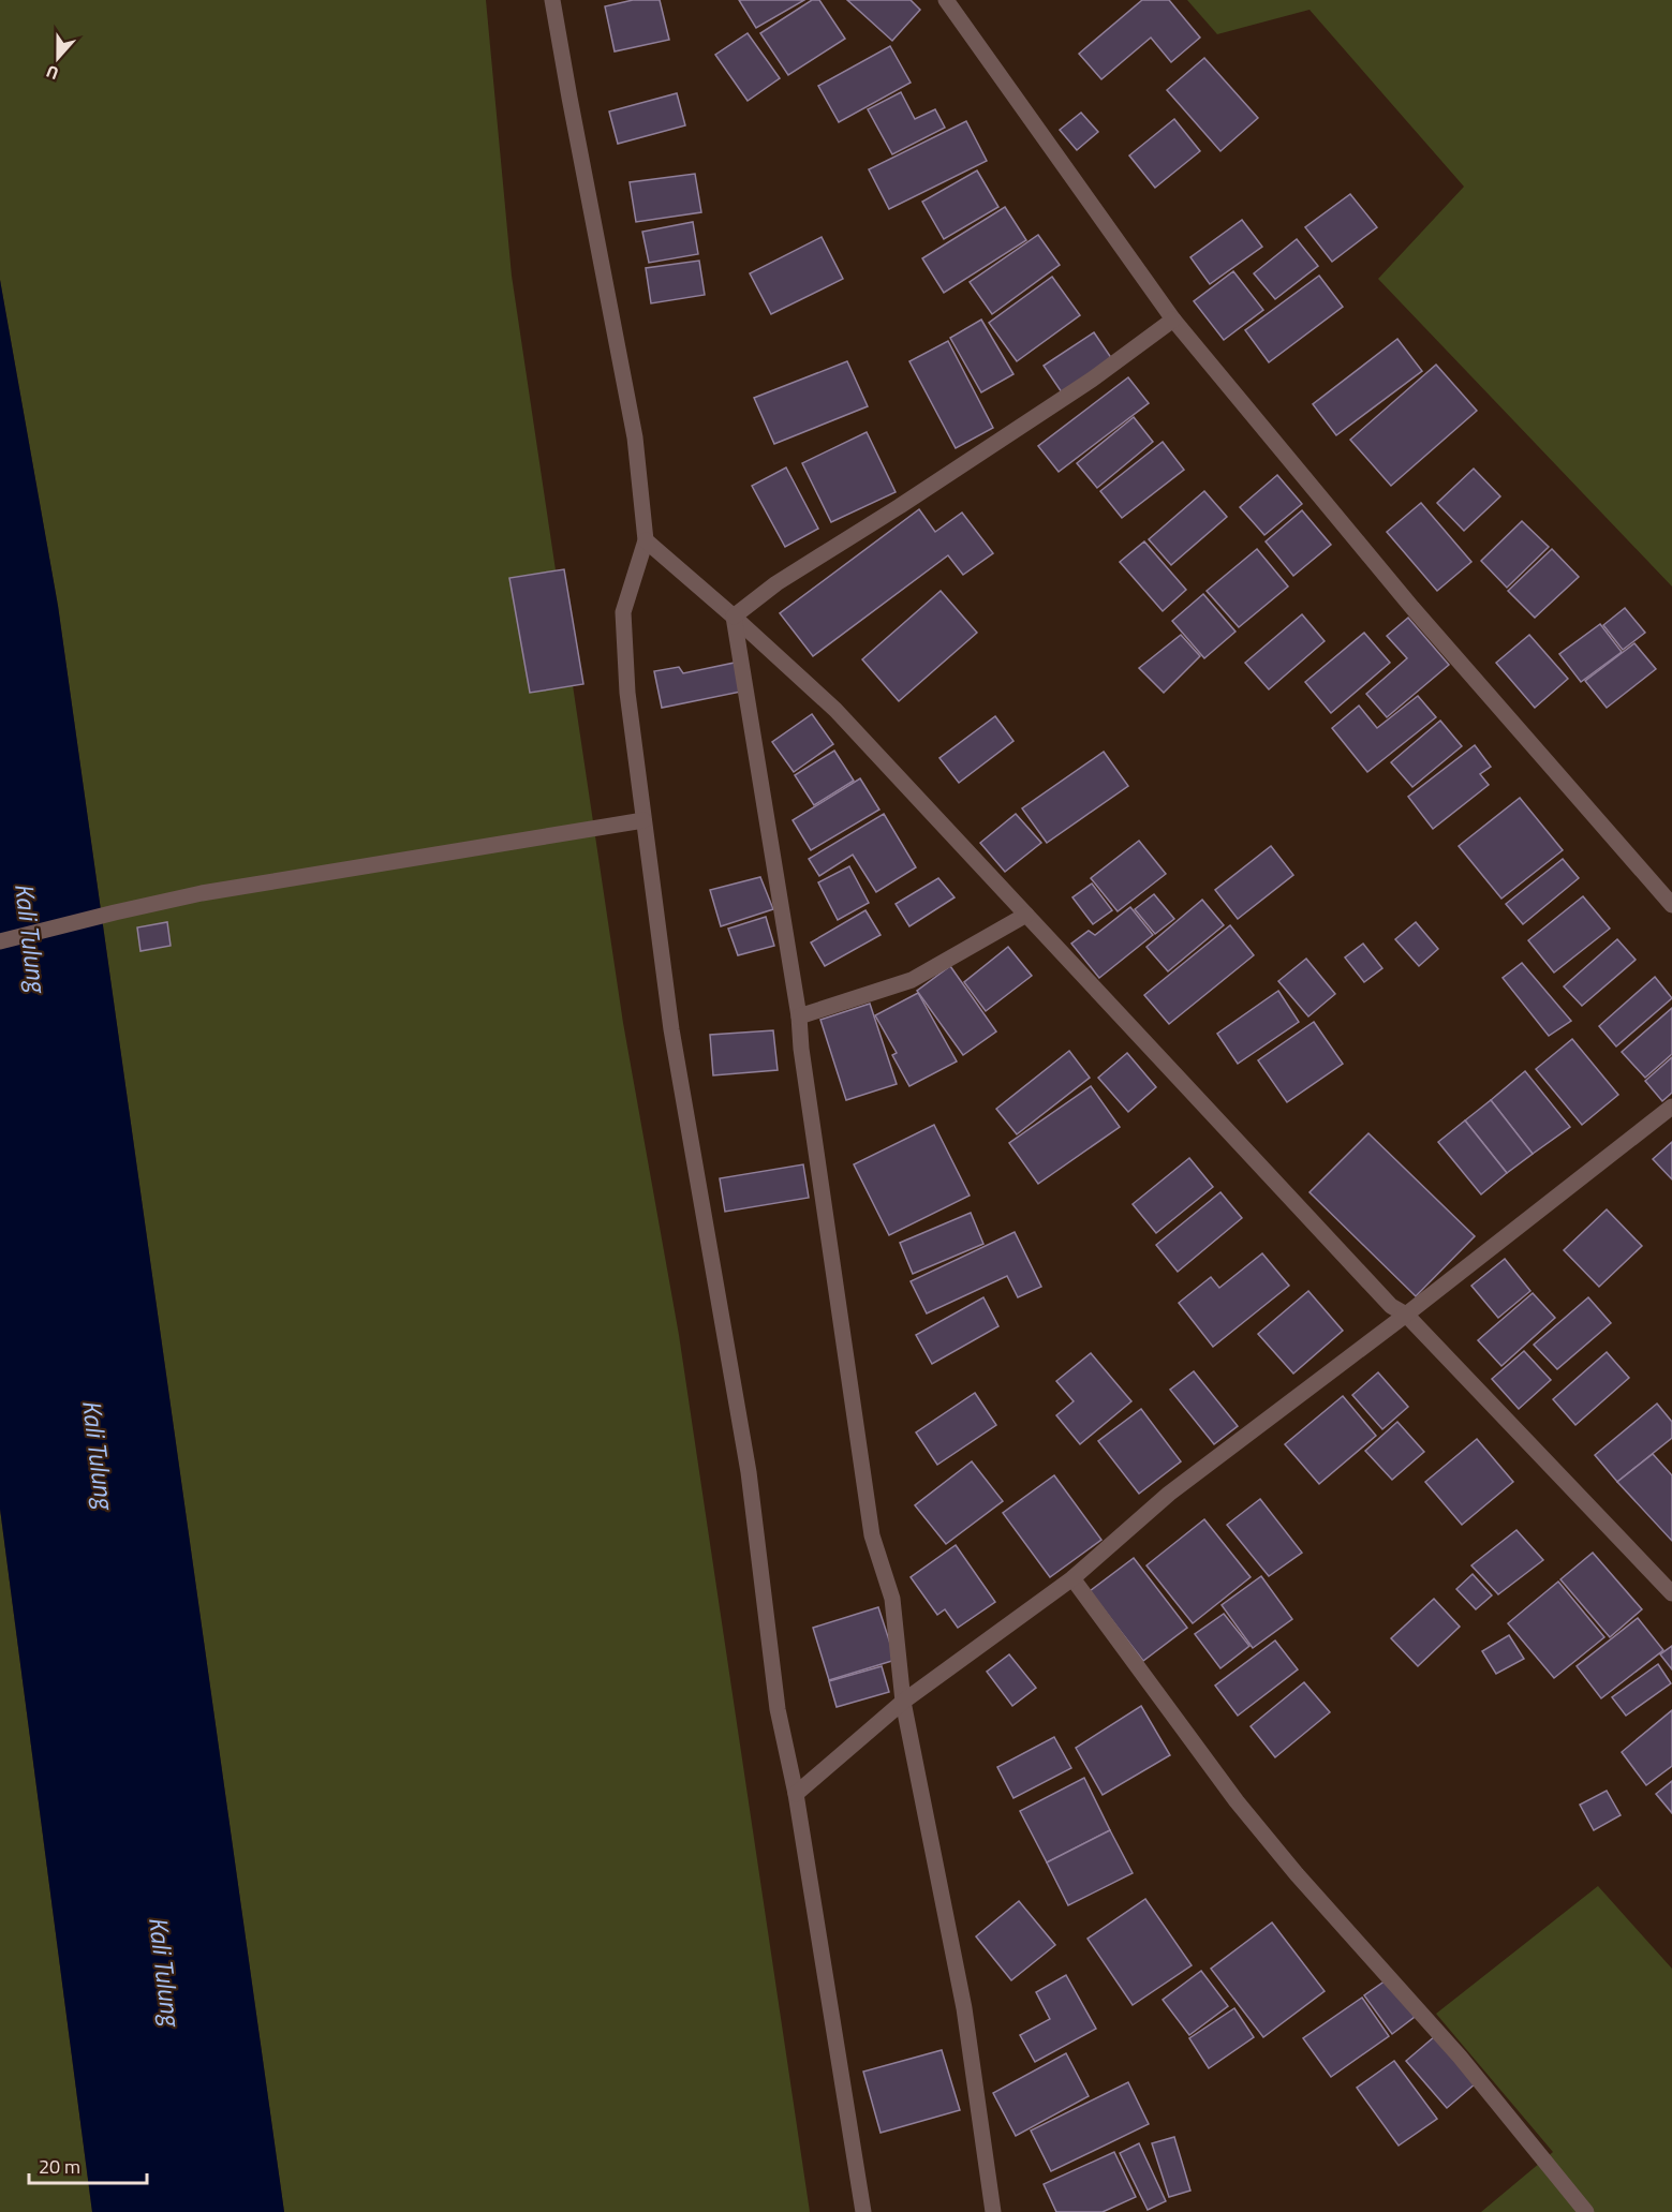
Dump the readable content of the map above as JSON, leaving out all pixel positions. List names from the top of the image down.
{
  "water": ["Kali Tulung"],
  "scale_bar": "20 m",
  "north": "bottom"
}
